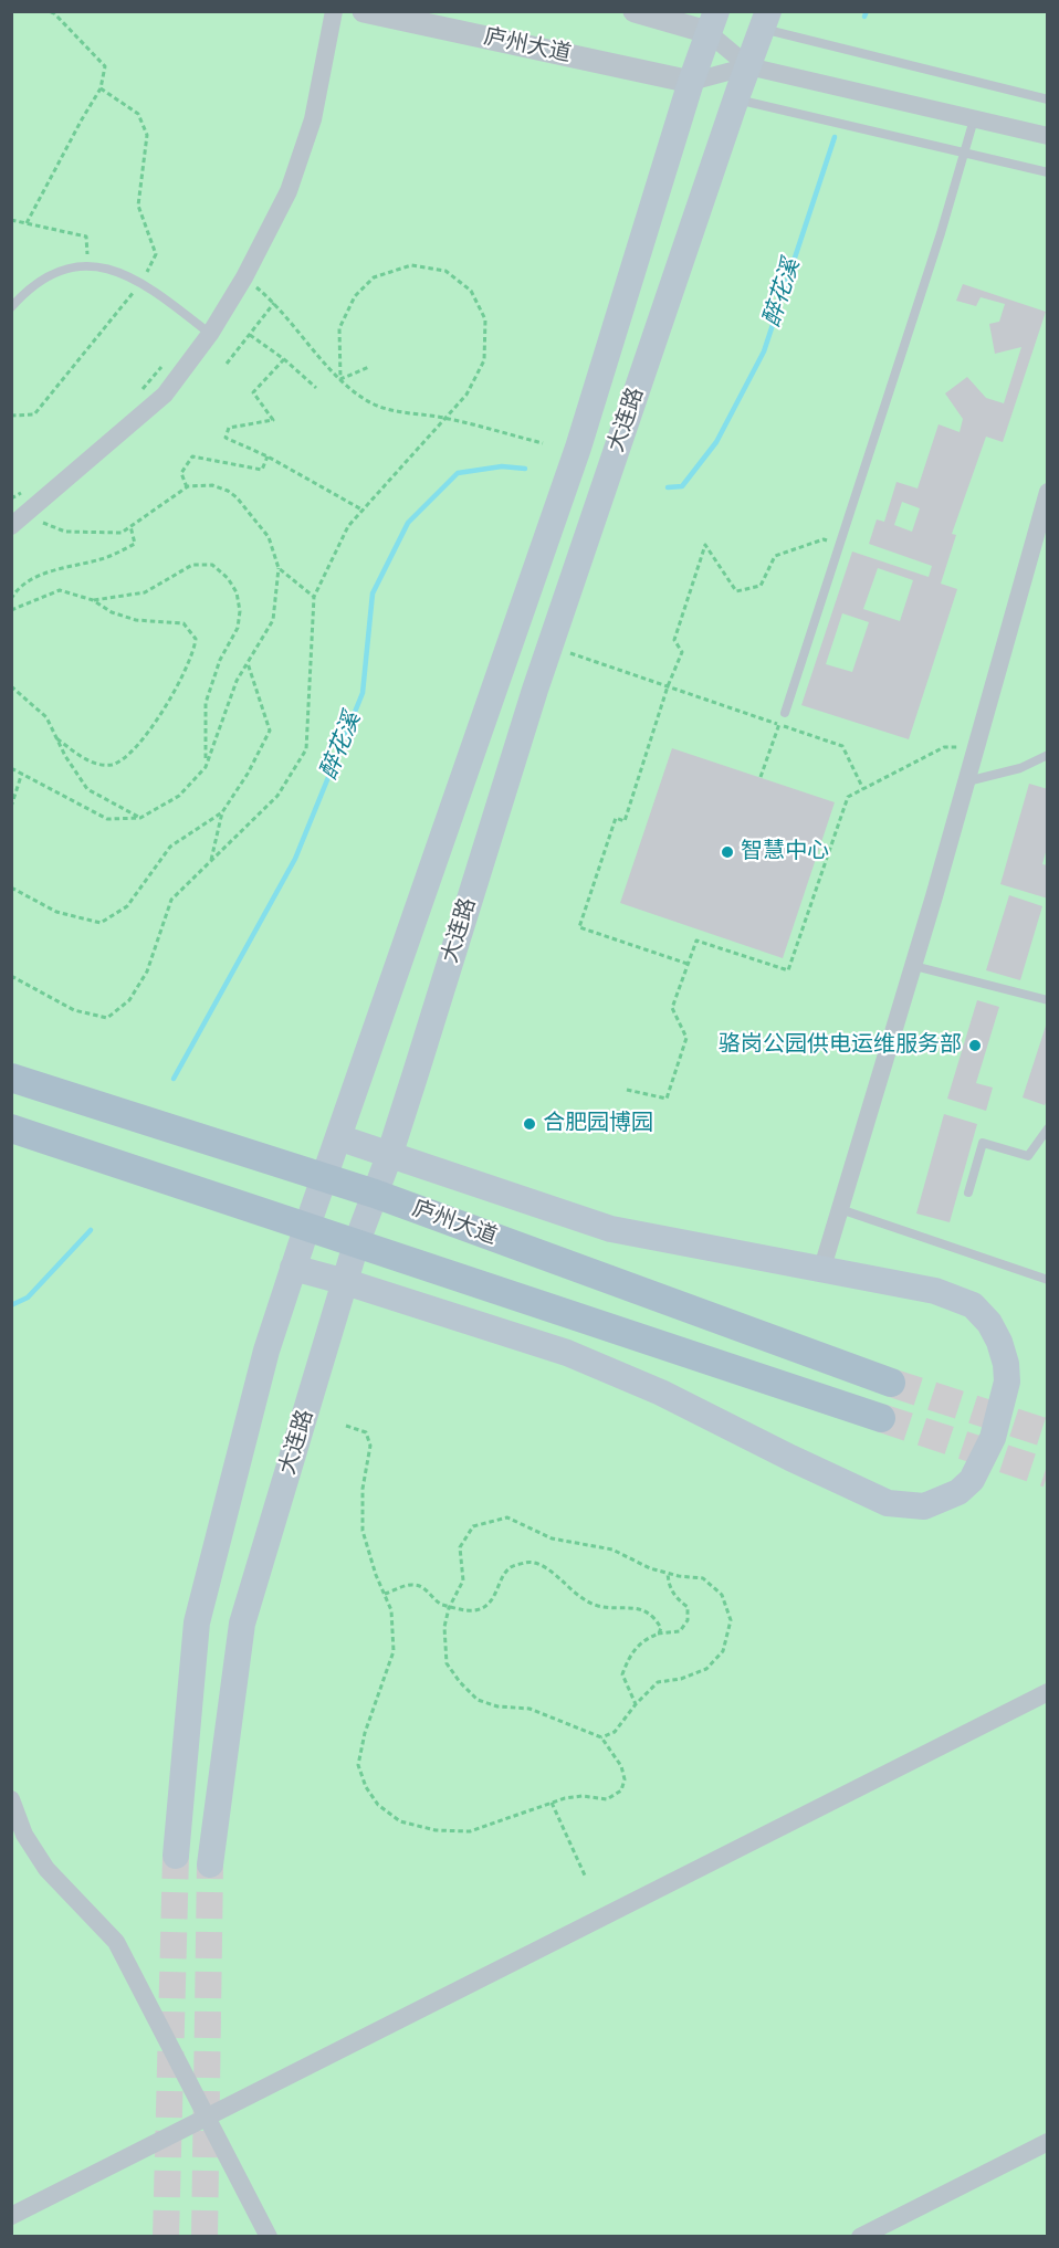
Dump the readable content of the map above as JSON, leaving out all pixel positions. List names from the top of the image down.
{
  "streets": {
    "main road": ["庐州大道", "大连路"]
  },
  "crossings": [
    ["庐州大道", "大连路"]
  ],
  "water": ["醉花溪"],
  "places": ["智慧中心", "骆岗公园供电运维服务部", "合肥园博园"]
}
